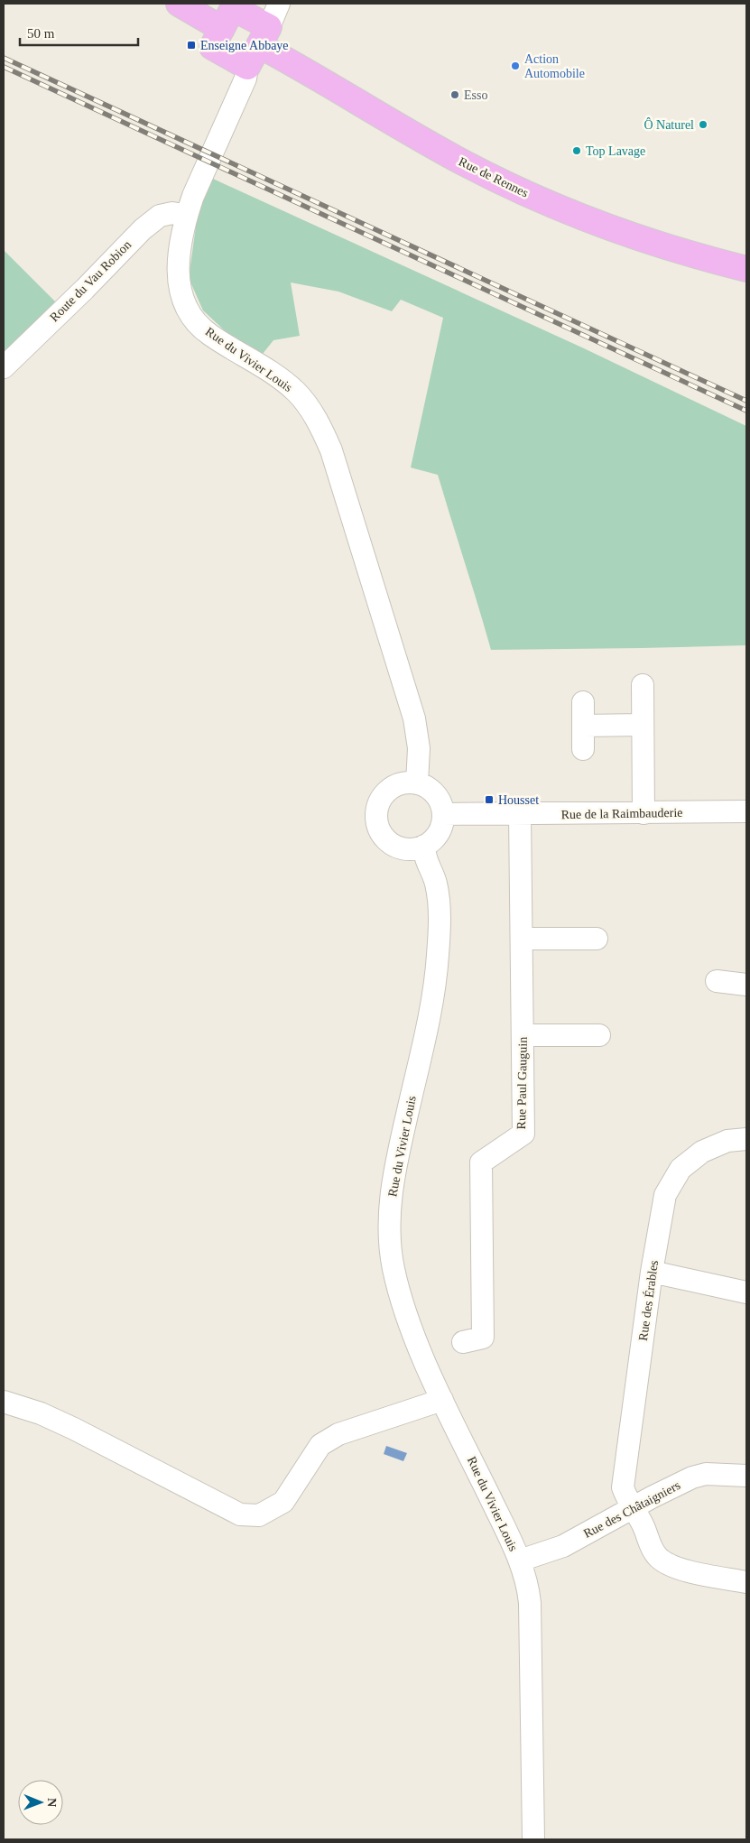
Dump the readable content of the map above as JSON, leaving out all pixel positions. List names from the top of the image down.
{
  "streets": {
    "main road": ["Rue de Rennes"],
    "street": [
      "Route du Vau Robion",
      "Rue du Vivier Louis",
      "Rue de la Raimbauderie",
      "Rue Paul Gauguin",
      "Rue des Érables",
      "Rue des Châtaigniers"
    ]
  },
  "crossings": [
    ["Route du Vau Robion", "Rue du Vivier Louis"],
    ["Rue du Vivier Louis", "Rue de la Raimbauderie"],
    ["Rue du Vivier Louis", "Rue des Châtaigniers"],
    ["Rue de la Raimbauderie", "Rue Paul Gauguin"],
    ["Rue des Érables", "Rue des Châtaigniers"]
  ],
  "places": {
    "transit": ["Enseigne Abbaye", "Housset"],
    "other": [
      "Action Automobile",
      "Esso",
      "Ô Naturel",
      "Top Lavage"
    ]
  },
  "scale_bar": "50 m",
  "north": "right"
}
